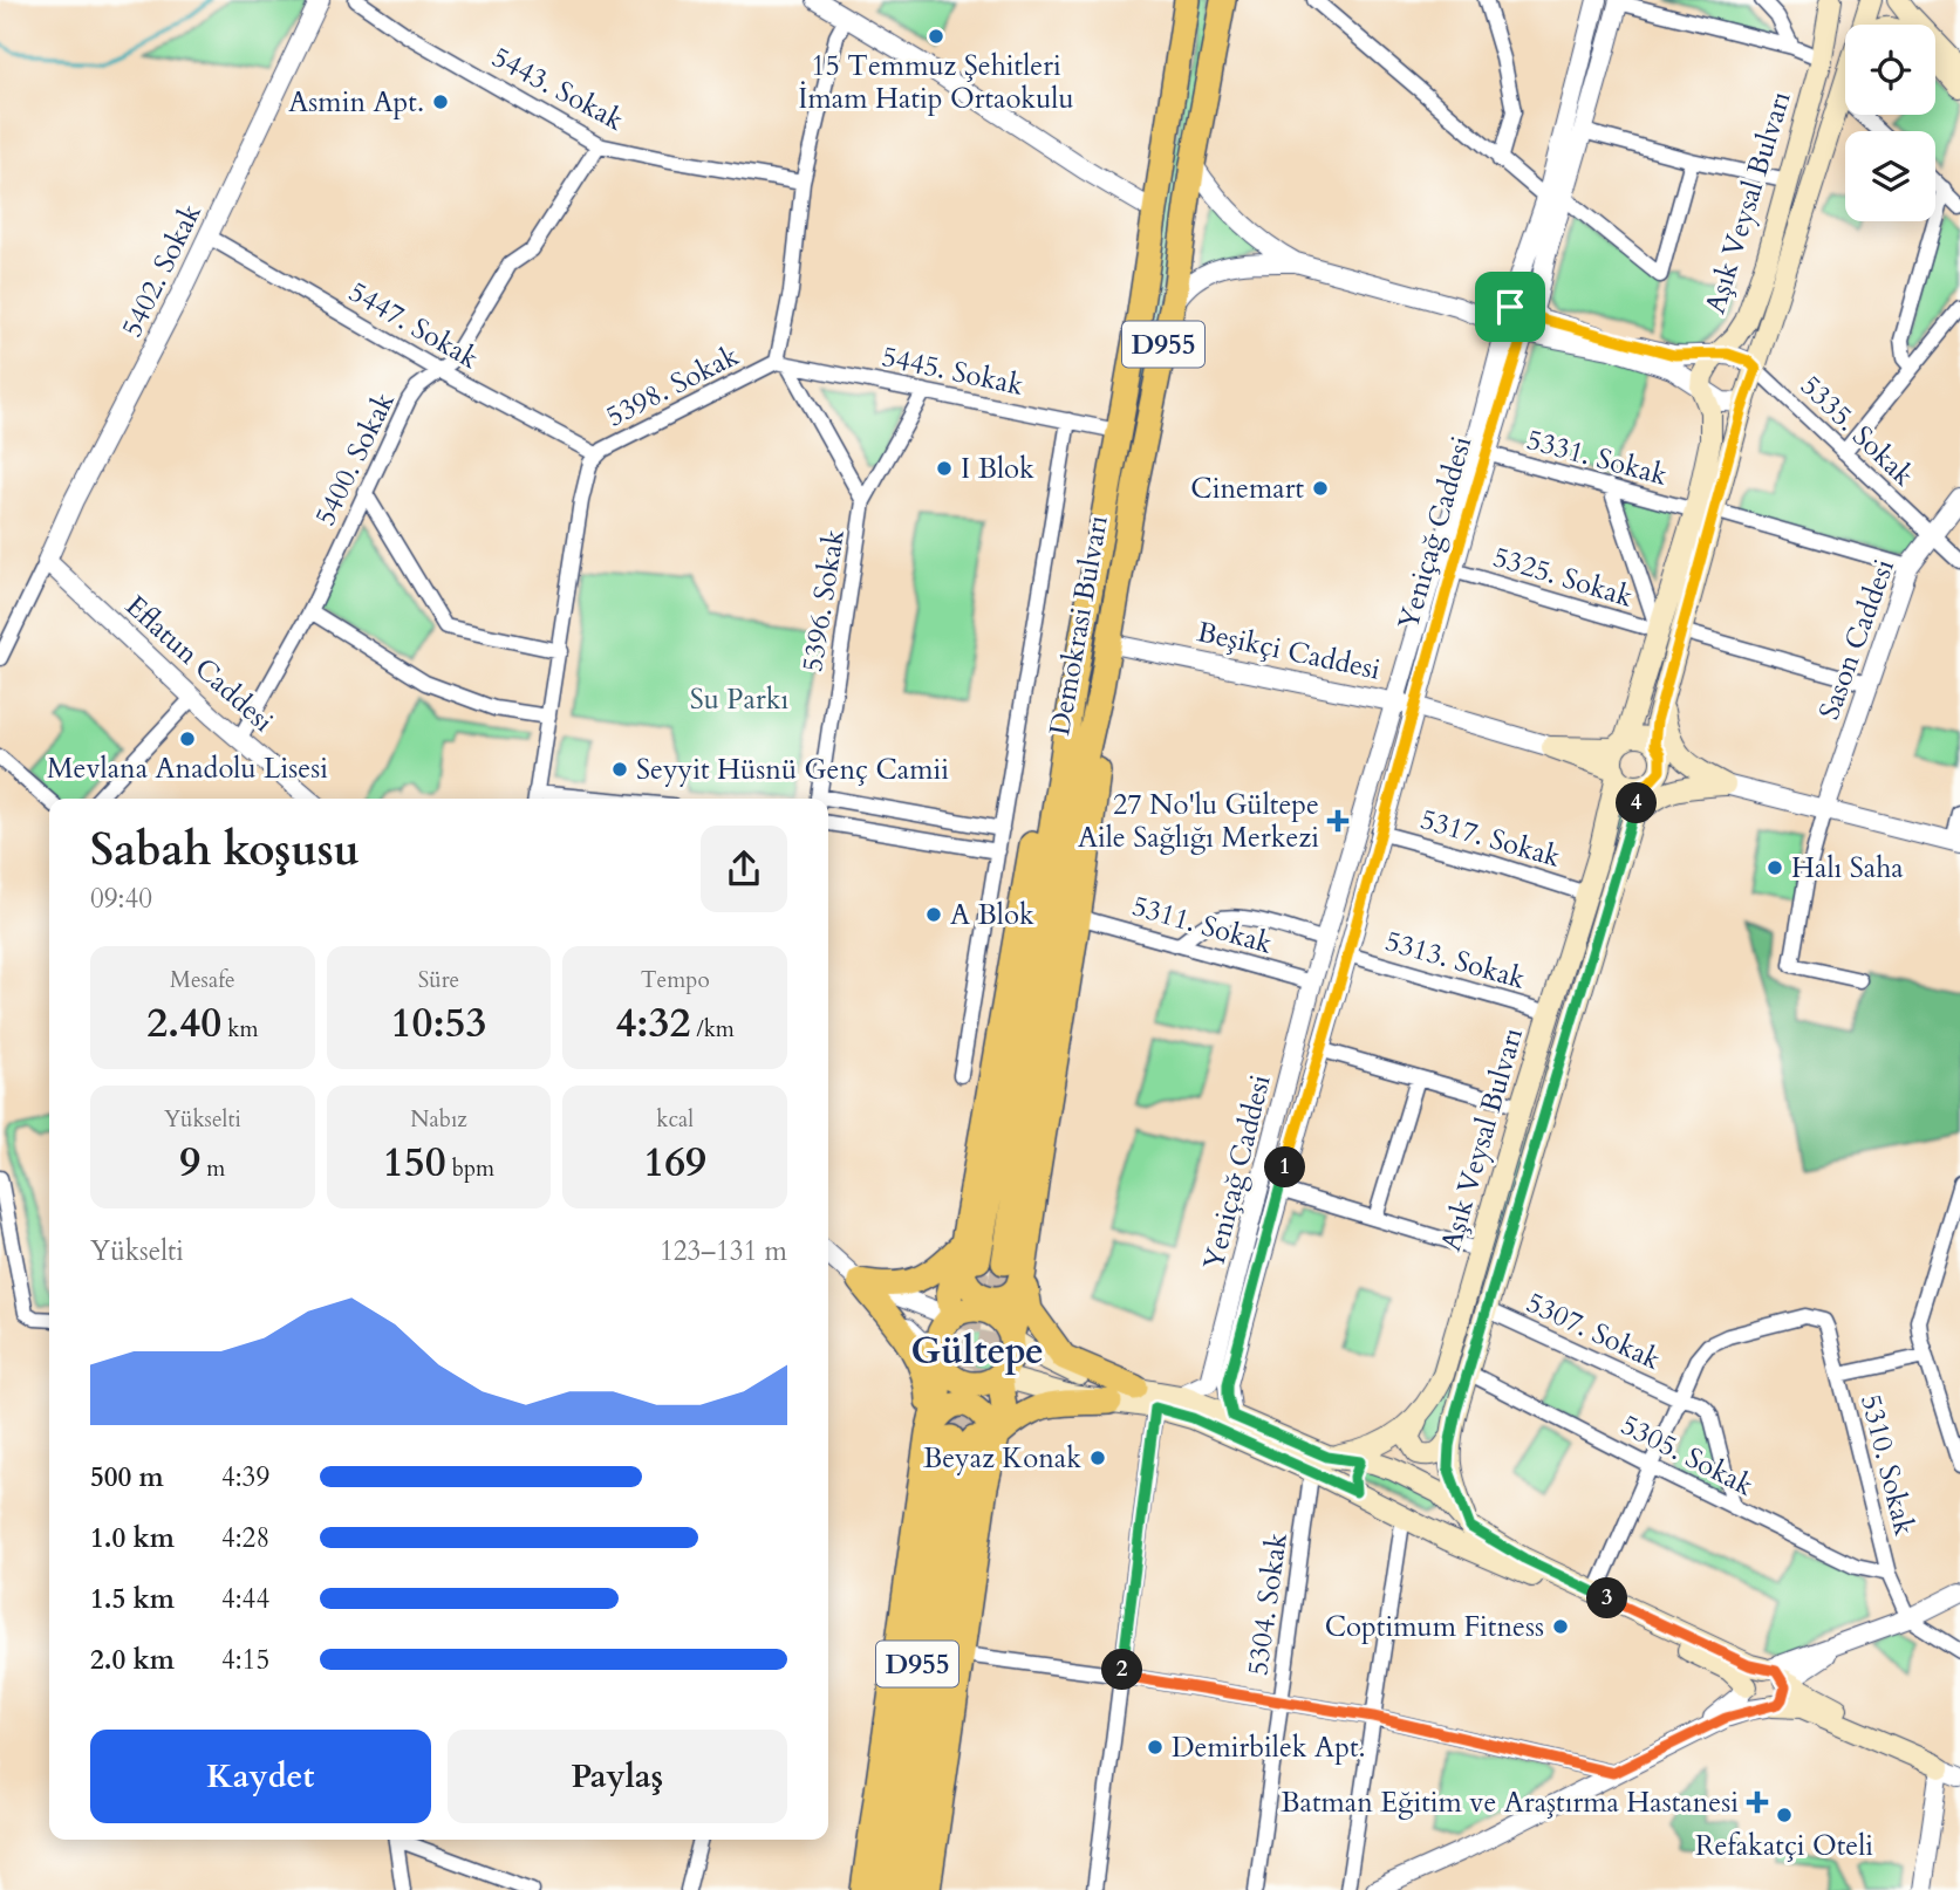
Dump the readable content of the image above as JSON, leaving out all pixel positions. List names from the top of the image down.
{
  "streets": {
    "highway": ["D955", "Demokrasi Bulvarı"],
    "main road": ["Aşık Veysal Bulvarı", "Beşikçi Caddesi"],
    "street": [
      "5443. Sokak",
      "5402. Sokak",
      "5447. Sokak",
      "5445. Sokak",
      "5398. Sokak",
      "5335. Sokak",
      "5331. Sokak",
      "5400. Sokak",
      "Yeniçağ Caddesi",
      "5325. Sokak",
      "5396. Sokak",
      "Sason Caddesi",
      "Eflatun Caddesi",
      "5317. Sokak",
      "5311. Sokak",
      "5313. Sokak",
      "5307. Sokak",
      "5305. Sokak",
      "5310. Sokak",
      "5304. Sokak"
    ]
  },
  "crossings": [
    ["5443. Sokak", "5398. Sokak"],
    ["5443. Sokak", "5400. Sokak"],
    ["Aşık Veysal Bulvarı", "5335. Sokak"],
    ["Aşık Veysal Bulvarı", "5331. Sokak"],
    ["Aşık Veysal Bulvarı", "5325. Sokak"],
    ["Aşık Veysal Bulvarı", "Beşikçi Caddesi"],
    ["Aşık Veysal Bulvarı", "5317. Sokak"],
    ["Aşık Veysal Bulvarı", "5313. Sokak"],
    ["Aşık Veysal Bulvarı", "5307. Sokak"],
    ["Aşık Veysal Bulvarı", "5305. Sokak"],
    ["Aşık Veysal Bulvarı", "5304. Sokak"],
    ["5402. Sokak", "5447. Sokak"],
    ["5402. Sokak", "Eflatun Caddesi"],
    ["5447. Sokak", "5398. Sokak"],
    ["5447. Sokak", "5400. Sokak"],
    ["5445. Sokak", "5398. Sokak"],
    ["5445. Sokak", "Demokrasi Bulvarı"],
    ["5335. Sokak", "Sason Caddesi"],
    ["5331. Sokak", "Yeniçağ Caddesi"],
    ["5331. Sokak", "Sason Caddesi"],
    ["5400. Sokak", "Eflatun Caddesi"],
    ["Yeniçağ Caddesi", "5325. Sokak"],
    ["Yeniçağ Caddesi", "Beşikçi Caddesi"],
    ["Yeniçağ Caddesi", "5317. Sokak"],
    ["Yeniçağ Caddesi", "5311. Sokak"],
    ["Yeniçağ Caddesi", "5313. Sokak"],
    ["Demokrasi Bulvarı", "Beşikçi Caddesi"],
    ["5307. Sokak", "5305. Sokak"],
    ["5307. Sokak", "5310. Sokak"],
    ["5305. Sokak", "5310. Sokak"]
  ],
  "districts": ["Gültepe"],
  "parks": ["Su Parkı"],
  "places": {
    "other": [
      "15 Temmuz Şehitleri İmam Hatip Ortaokulu",
      "Asmin Apt.",
      "I Blok",
      "Cinemart",
      "Mevlana Anadolu Lisesi",
      "Seyyit Hüsnü Genç Camii",
      "Halı Saha",
      "A Blok",
      "Beyaz Konak",
      "Coptimum Fitness",
      "Demirbilek Apt.",
      "Refakatçi Oteli"
    ],
    "health": ["27 No'lu Gültepe Aile Sağlığı Merkezi", "Batman Eğitim ve Araştırma Hastanesi"]
  },
  "page": {
    "pins": [
      "4",
      "1",
      "3",
      "2"
    ],
    "heading": ["Sabah koşusu", "09:40"],
    "stats": [
      ["Mesafe", "2.40 km"],
      ["Süre", "10:53"],
      ["Tempo", "4:32 /km"],
      ["Yükselti", "9 m"],
      ["Nabız", "150 bpm"],
      ["kcal", "169"]
    ],
    "chart": ["Yükselti", "123–131 m"],
    "list": [
      {
        "name": "500 m",
        "note": "4:39"
      },
      {
        "name": "1.0 km",
        "note": "4:28"
      },
      {
        "name": "1.5 km",
        "note": "4:44"
      },
      {
        "name": "2.0 km",
        "note": "4:15"
      }
    ],
    "buttons": ["Kaydet", "Paylaş"]
  }
}
